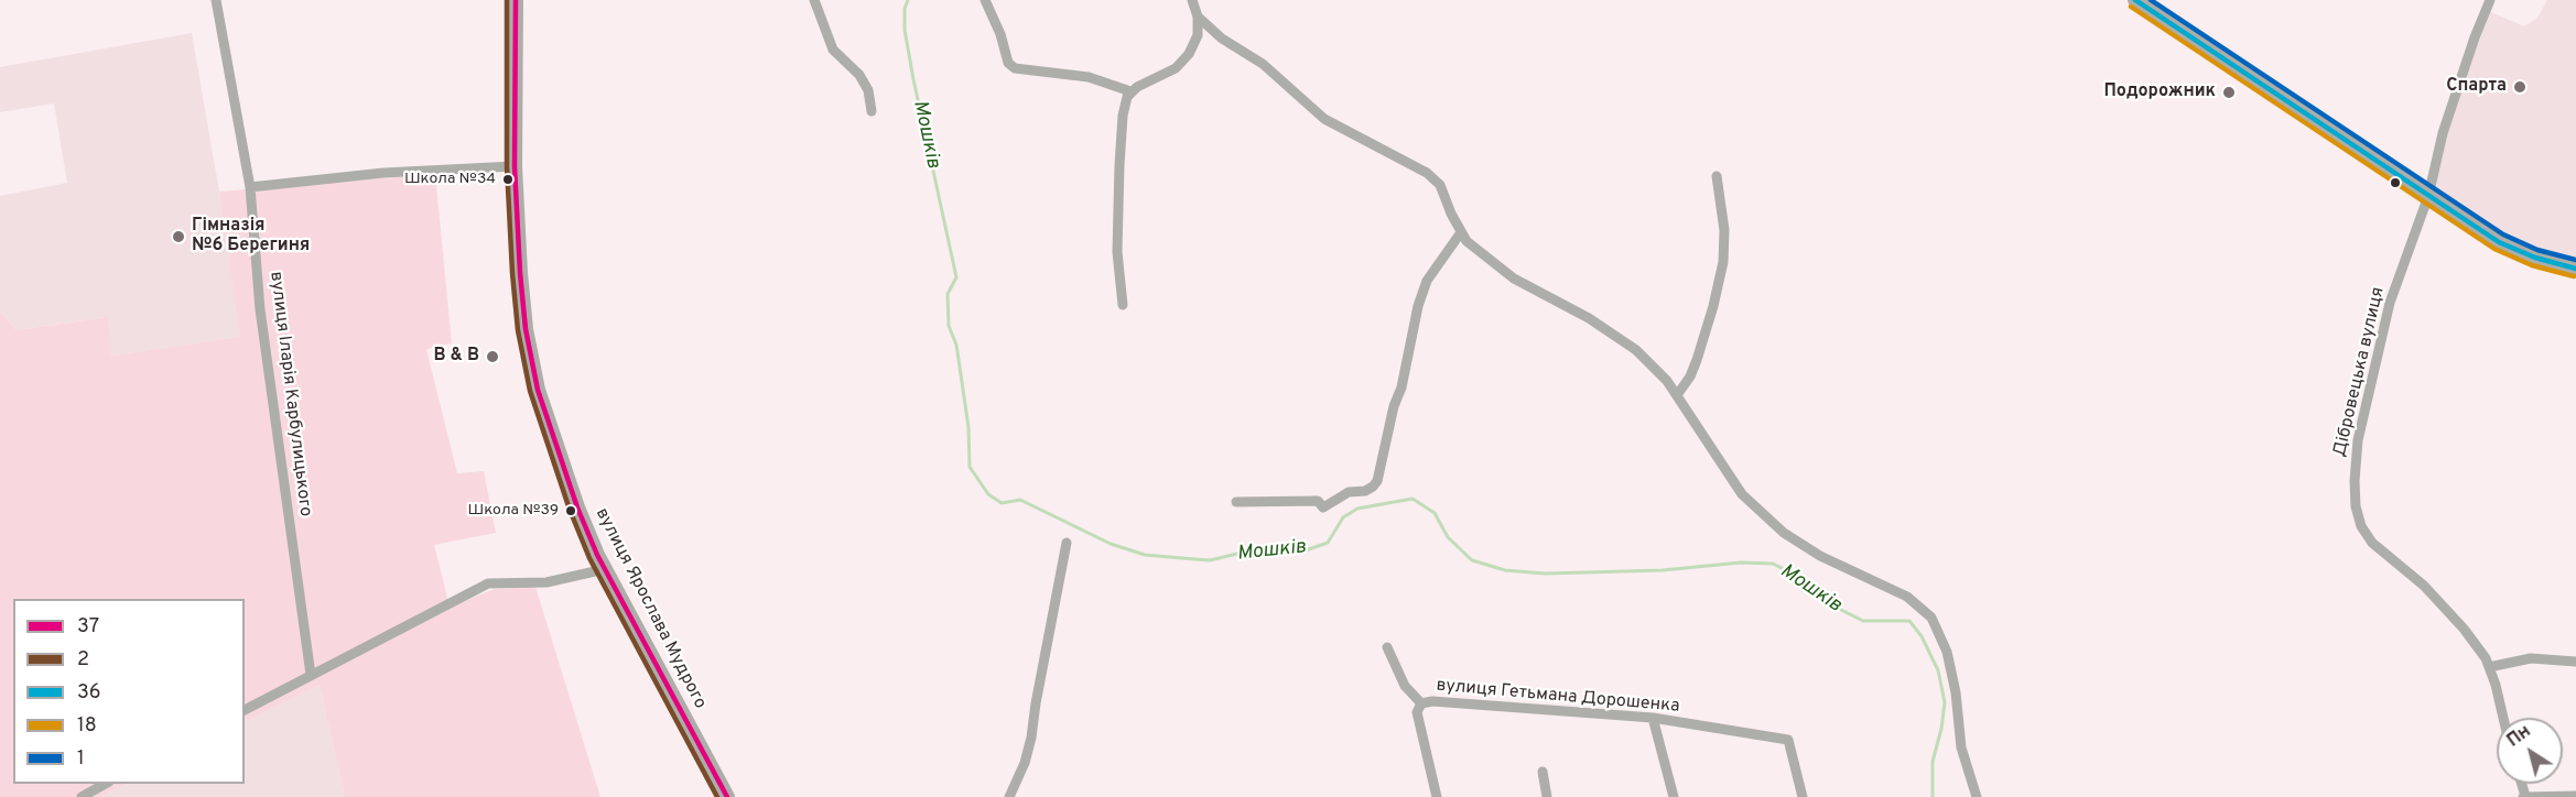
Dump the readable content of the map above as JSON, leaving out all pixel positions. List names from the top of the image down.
{
  "streets": {
    "main road": ["вулиця Ярослава Мудрого"],
    "street": ["Дібровецька вулиця", "вулиця Іларія Карбулицького", "вулиця Гетьмана Дорошенка"]
  },
  "water": ["Мошків"],
  "places": [
    "Спарта",
    "Подорожник",
    "Школа №34",
    "Гімназія №6 Берегиня",
    "B & B",
    "Школа №39"
  ],
  "lines": [
    "transit line 37",
    "transit line 2",
    "transit line 36",
    "transit line 1",
    "transit line 18"
  ],
  "legend": [
    "37",
    "2",
    "36",
    "18",
    "1"
  ],
  "north": "top left"
}
